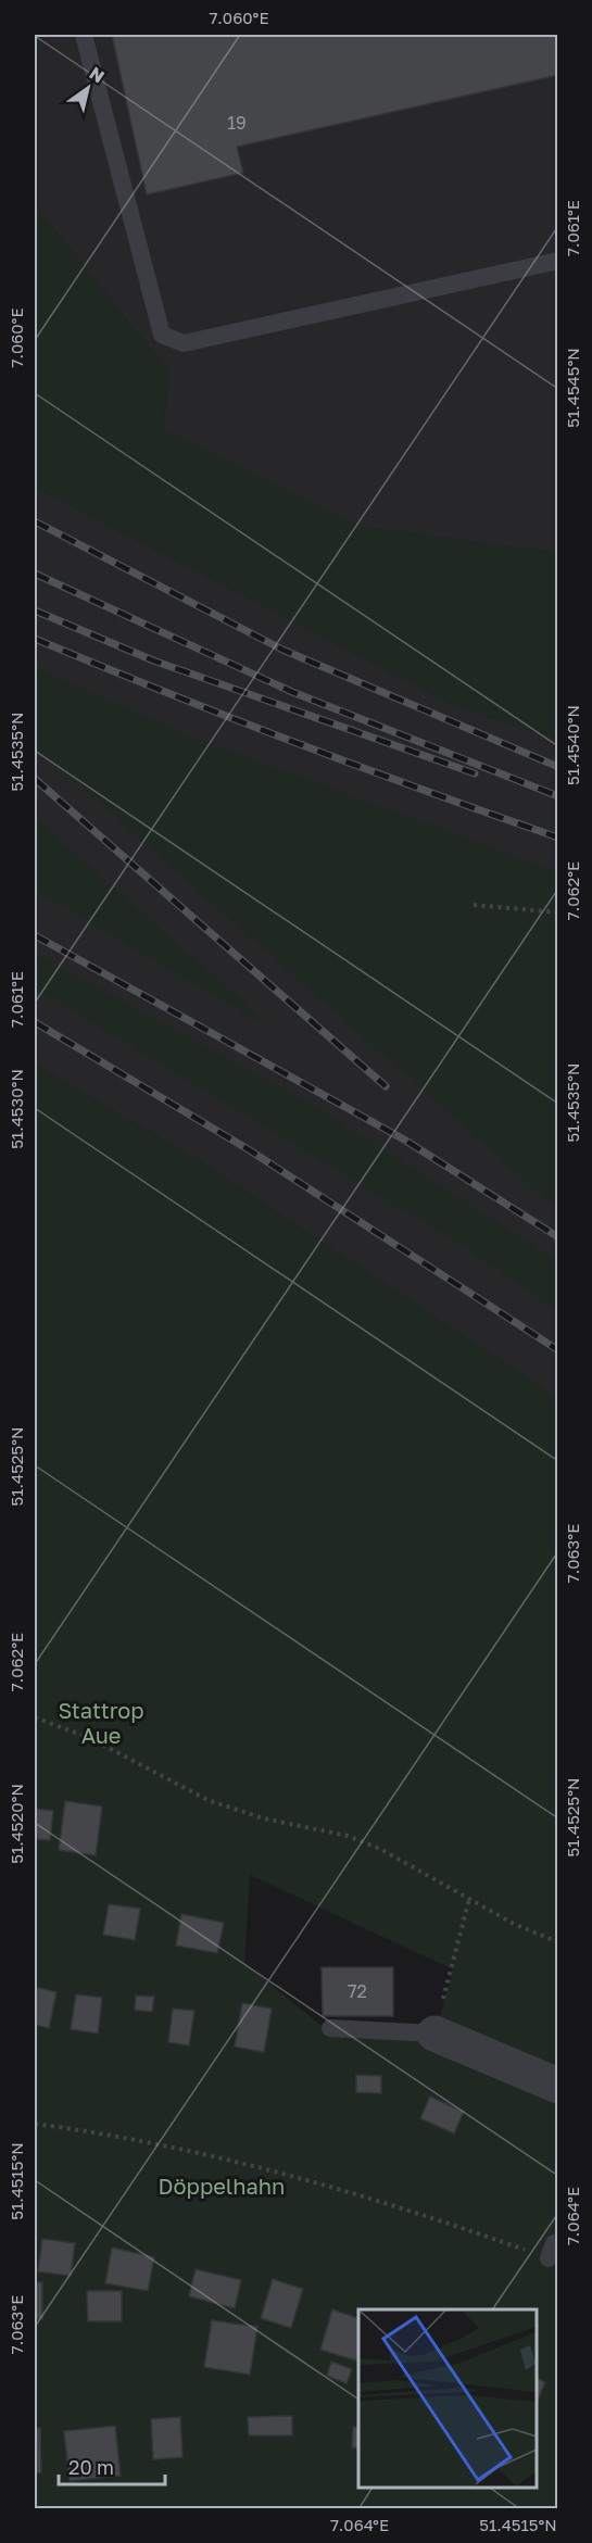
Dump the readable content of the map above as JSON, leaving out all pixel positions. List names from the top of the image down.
{
  "parks": ["Stattrop Aue", "Döppelhahn"],
  "house_numbers": ["19", "72"],
  "scale_bar": "20 m",
  "north": "top right",
  "coordinates": [
    "7.060°E",
    "7.061°E",
    "51.4545°N",
    "51.4540°N",
    "51.4535°N",
    "7.062°E",
    "51.4530°N",
    "51.4525°N",
    "7.063°E",
    "51.4520°N",
    "51.4515°N",
    "7.064°E"
  ]
}
